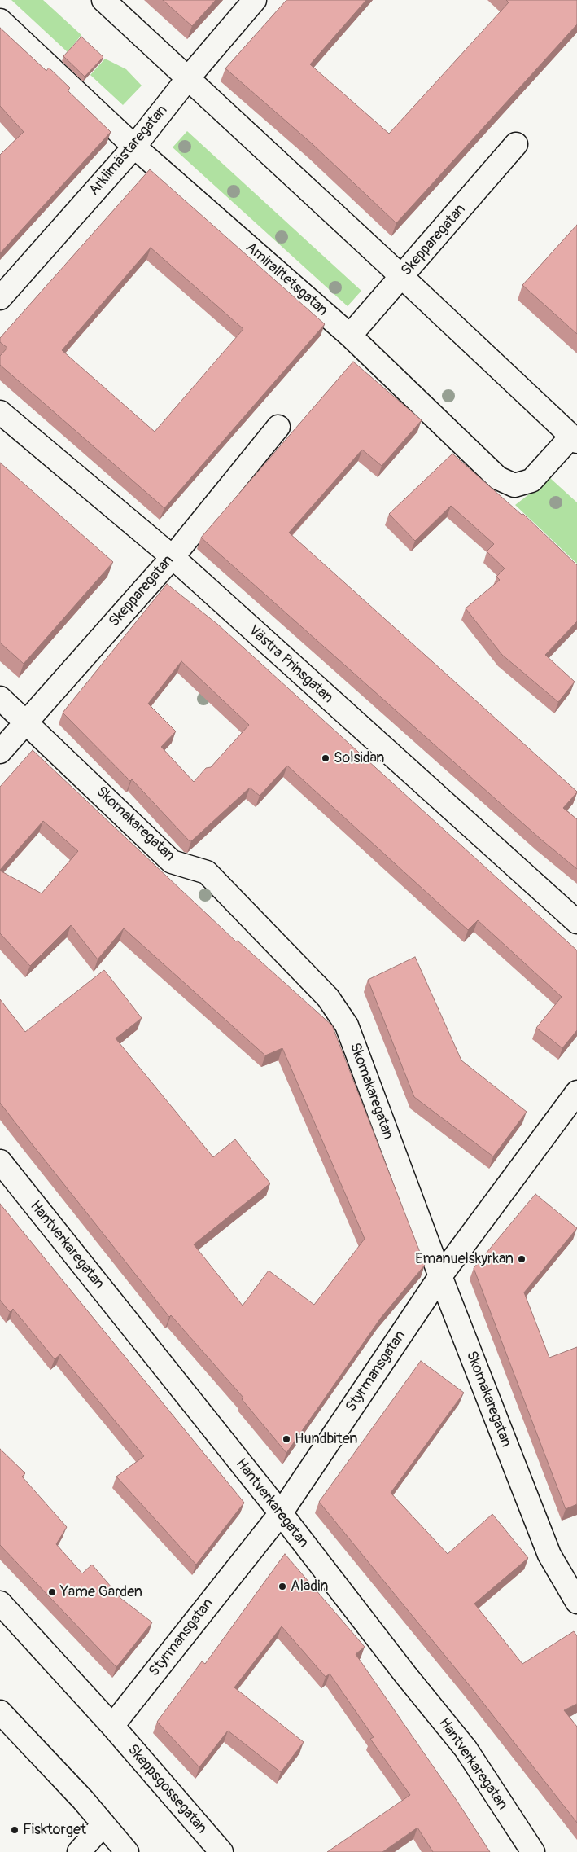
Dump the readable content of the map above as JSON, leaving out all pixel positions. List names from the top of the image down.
{
  "streets": {
    "street": [
      "Arklimästaregatan",
      "Skepparegatan",
      "Amiralitetsgatan",
      "Västra Prinsgatan",
      "Skomakaregatan",
      "Hantverkaregatan",
      "Styrmansgatan",
      "Skeppsgossegatan"
    ]
  },
  "crossings": [
    ["Arklimästaregatan", "Amiralitetsgatan"],
    ["Skepparegatan", "Amiralitetsgatan"],
    ["Skepparegatan", "Västra Prinsgatan"],
    ["Skepparegatan", "Skomakaregatan"],
    ["Skomakaregatan", "Styrmansgatan"],
    ["Hantverkaregatan", "Styrmansgatan"],
    ["Styrmansgatan", "Skeppsgossegatan"]
  ],
  "places": [
    "Solsidan",
    "Emanuelskyrkan",
    "Hundbiten",
    "Aladin",
    "Yame Garden",
    "Fisktorget"
  ]
}
